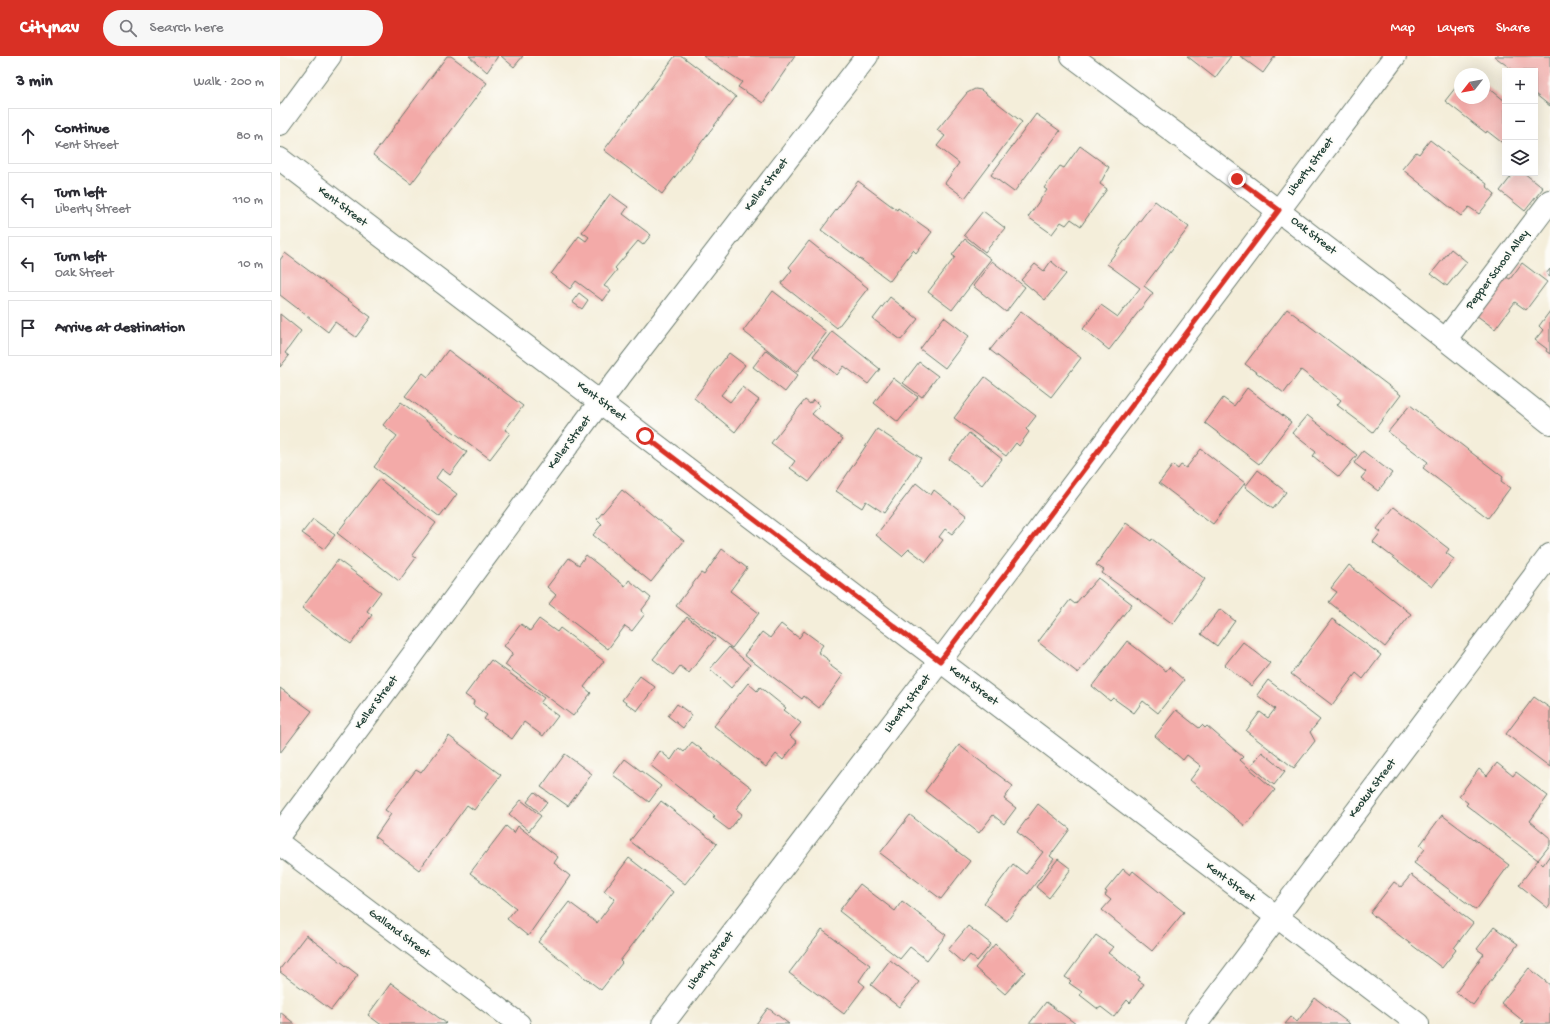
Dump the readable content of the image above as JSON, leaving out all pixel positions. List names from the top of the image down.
{
  "streets": {
    "street": [
      "Liberty Street",
      "Keller Street",
      "Kent Street",
      "Oak Street",
      "Pepper School Alley",
      "Keokuk Street",
      "Galland Street"
    ]
  },
  "crossings": [
    ["Liberty Street", "Kent Street"],
    ["Liberty Street", "Oak Street"],
    ["Keller Street", "Kent Street"],
    ["Kent Street", "Keokuk Street"],
    ["Oak Street", "Pepper School Alley"]
  ],
  "north": "bottom left",
  "page": {
    "header": "Citynav",
    "search": "Search here",
    "nav": ["Map", "Layers", "Share"],
    "heading": ["3 min", "Walk · 200 m"],
    "map_buttons": ["+", "−"],
    "list": [
      ["Continue", "Kent Street", "80 m"],
      ["Turn left", "Liberty Street", "110 m"],
      ["Turn left", "Oak Street", "10 m"],
      "Arrive at destination"
    ]
  }
}
